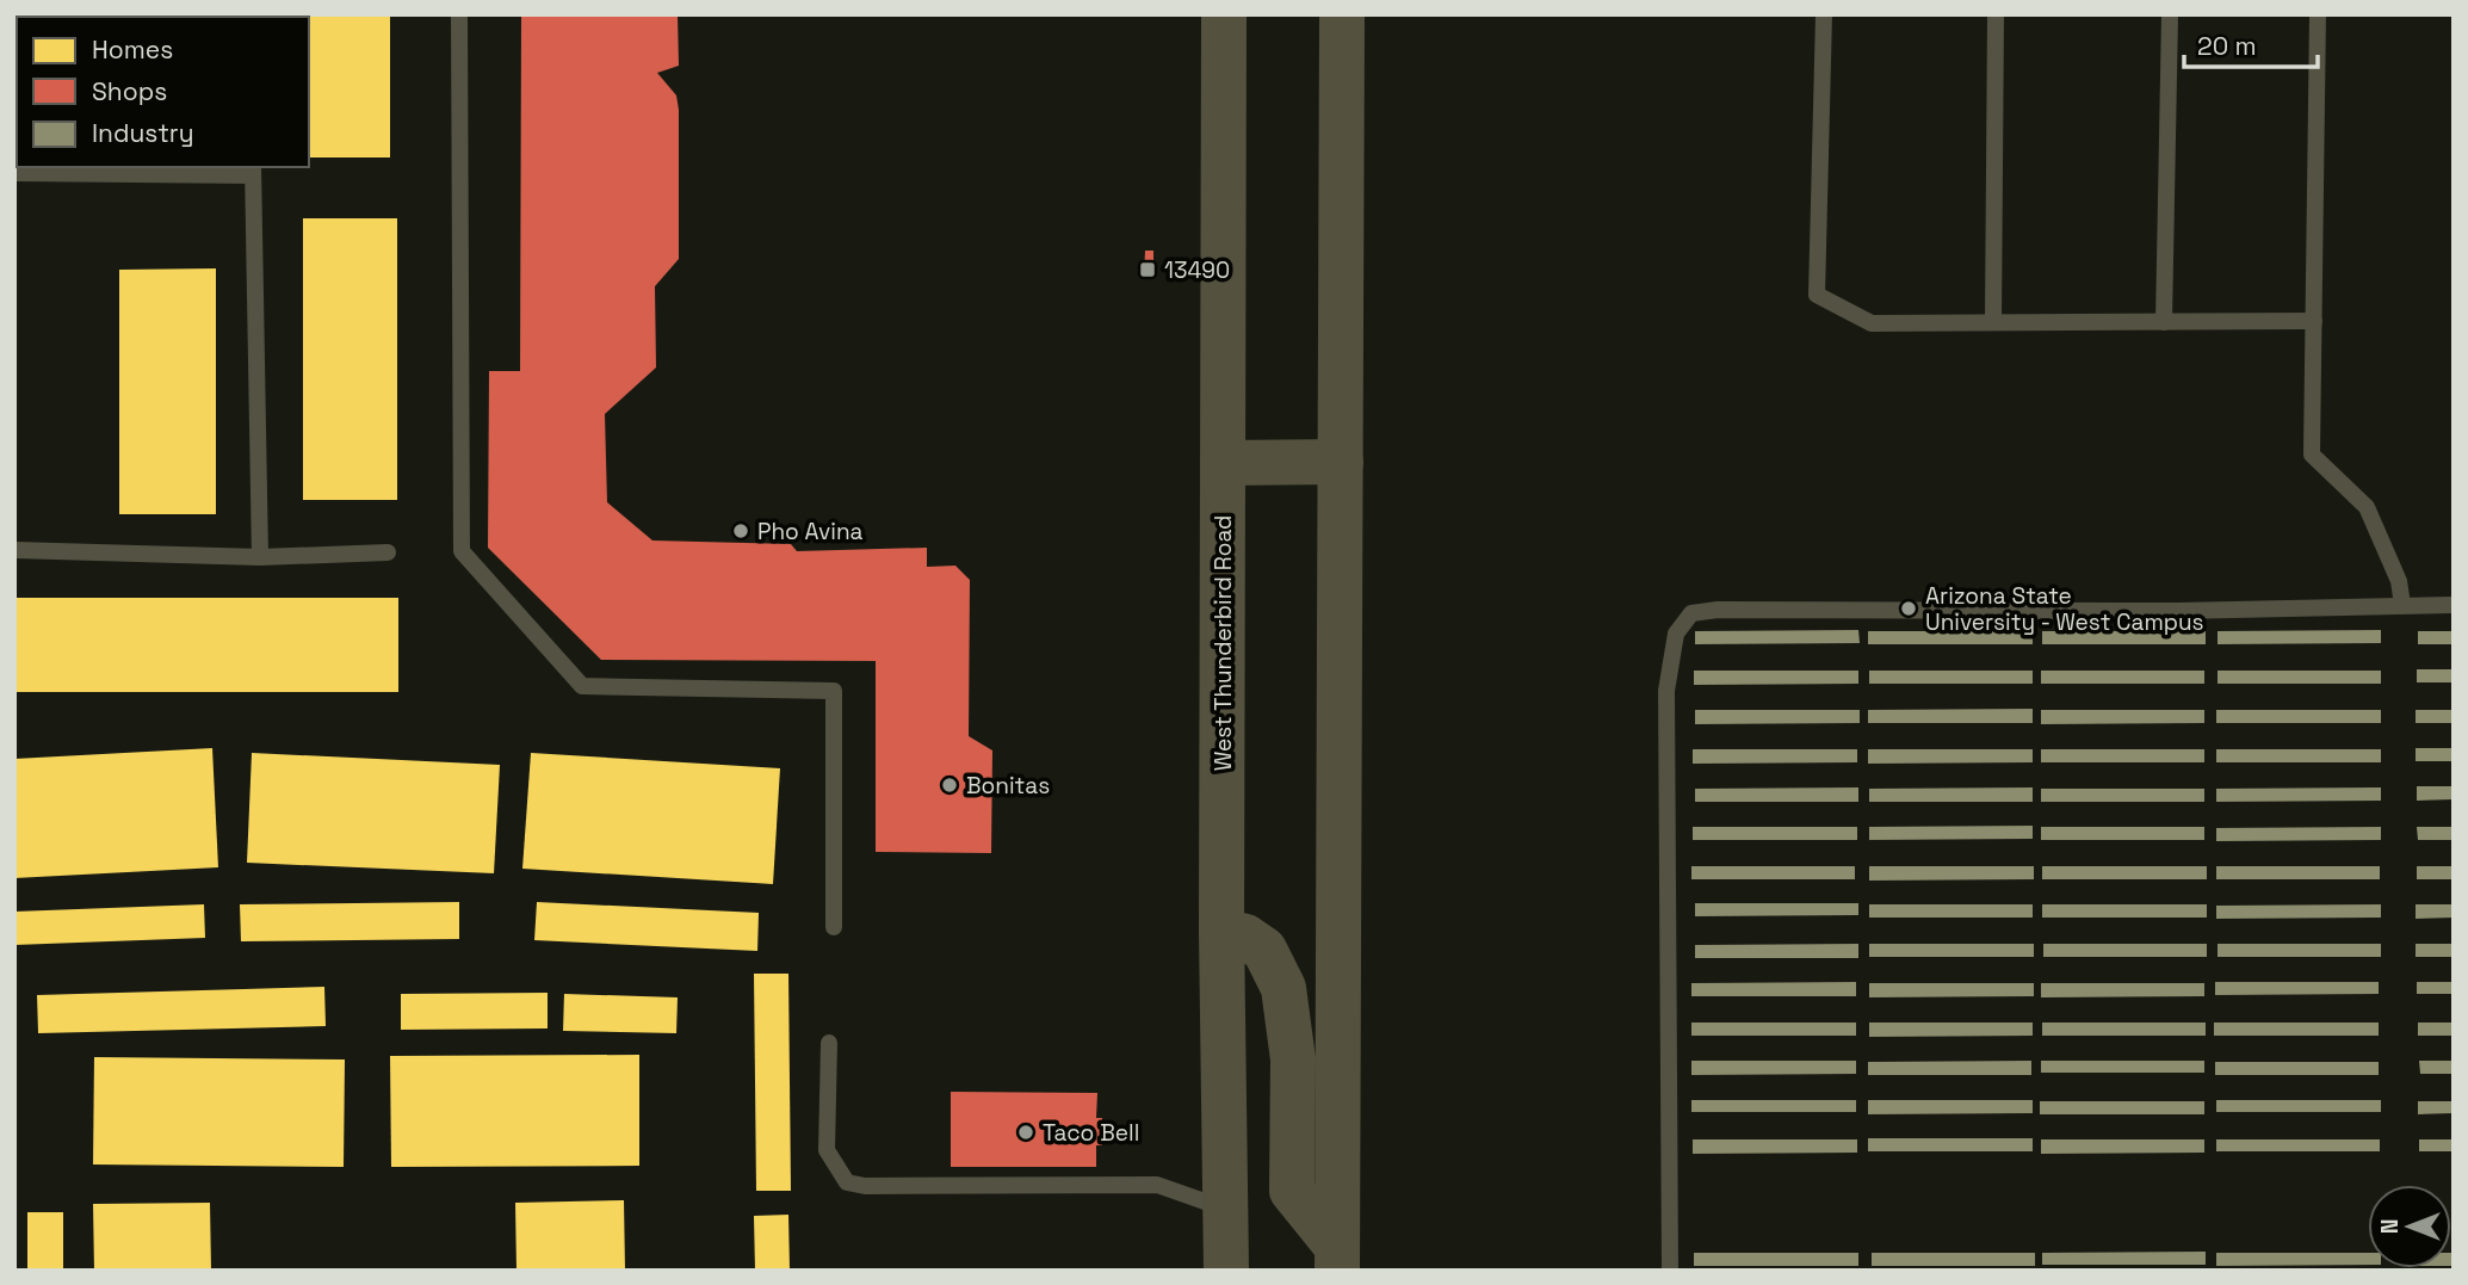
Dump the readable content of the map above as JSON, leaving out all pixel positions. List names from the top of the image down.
{
  "streets": {
    "main road": ["West Thunderbird Road"]
  },
  "places": {
    "transit": ["13490"],
    "other": [
      "Pho Avina",
      "Arizona State University - West Campus",
      "Bonitas",
      "Taco Bell"
    ]
  },
  "legend": ["Homes", "Shops", "Industry"],
  "scale_bar": "20 m",
  "north": "left"
}
